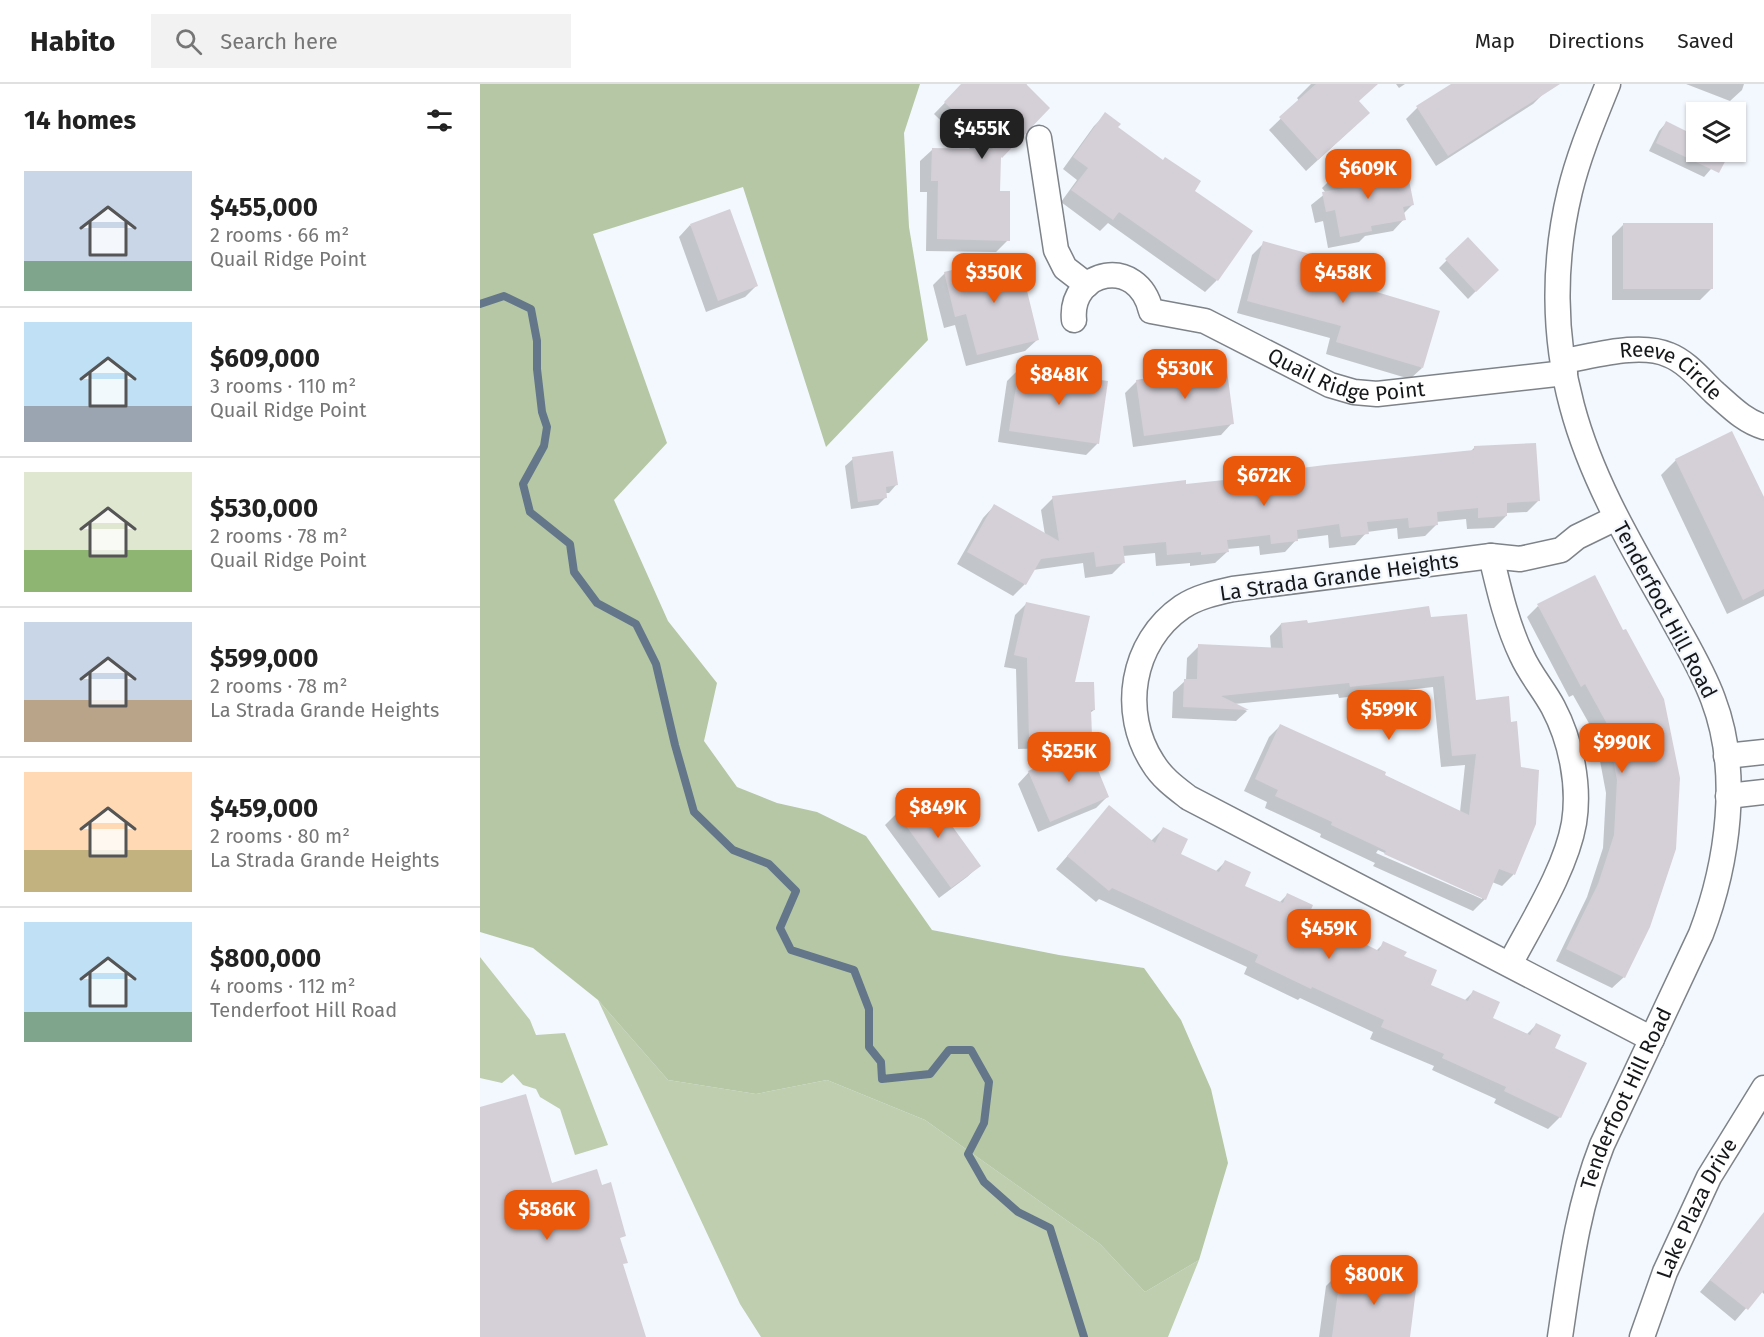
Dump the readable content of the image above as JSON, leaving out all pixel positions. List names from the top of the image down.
{
  "streets": {
    "street": [
      "Quail Ridge Point",
      "Reeve Circle",
      "La Strada Grande Heights",
      "Tenderfoot Hill Road",
      "Lake Plaza Drive"
    ]
  },
  "crossings": [
    ["Quail Ridge Point", "Reeve Circle"],
    ["Quail Ridge Point", "Tenderfoot Hill Road"],
    ["Reeve Circle", "Tenderfoot Hill Road"],
    ["La Strada Grande Heights", "Tenderfoot Hill Road"]
  ],
  "page": {
    "header": "Habito",
    "search": "Search here",
    "nav": ["Map", "Directions", "Saved"],
    "heading": "14 homes",
    "price": [
      "$455K",
      "$609K",
      "$350K",
      "$458K",
      "$530K",
      "$848K",
      "$672K",
      "$599K",
      "$990K",
      "$525K",
      "$849K",
      "$459K",
      "$586K",
      "$800K"
    ],
    "list": [
      {
        "name": "$455,000",
        "note": "2 rooms · 66 m² · Quail Ridge Point"
      },
      {
        "name": "$609,000",
        "note": "3 rooms · 110 m² · Quail Ridge Point"
      },
      {
        "name": "$530,000",
        "note": "2 rooms · 78 m² · Quail Ridge Point"
      },
      {
        "name": "$599,000",
        "note": "2 rooms · 78 m² · La Strada Grande Heights"
      },
      {
        "name": "$459,000",
        "note": "2 rooms · 80 m² · La Strada Grande Heights"
      },
      {
        "name": "$800,000",
        "note": "4 rooms · 112 m² · Tenderfoot Hill Road"
      }
    ]
  }
}
